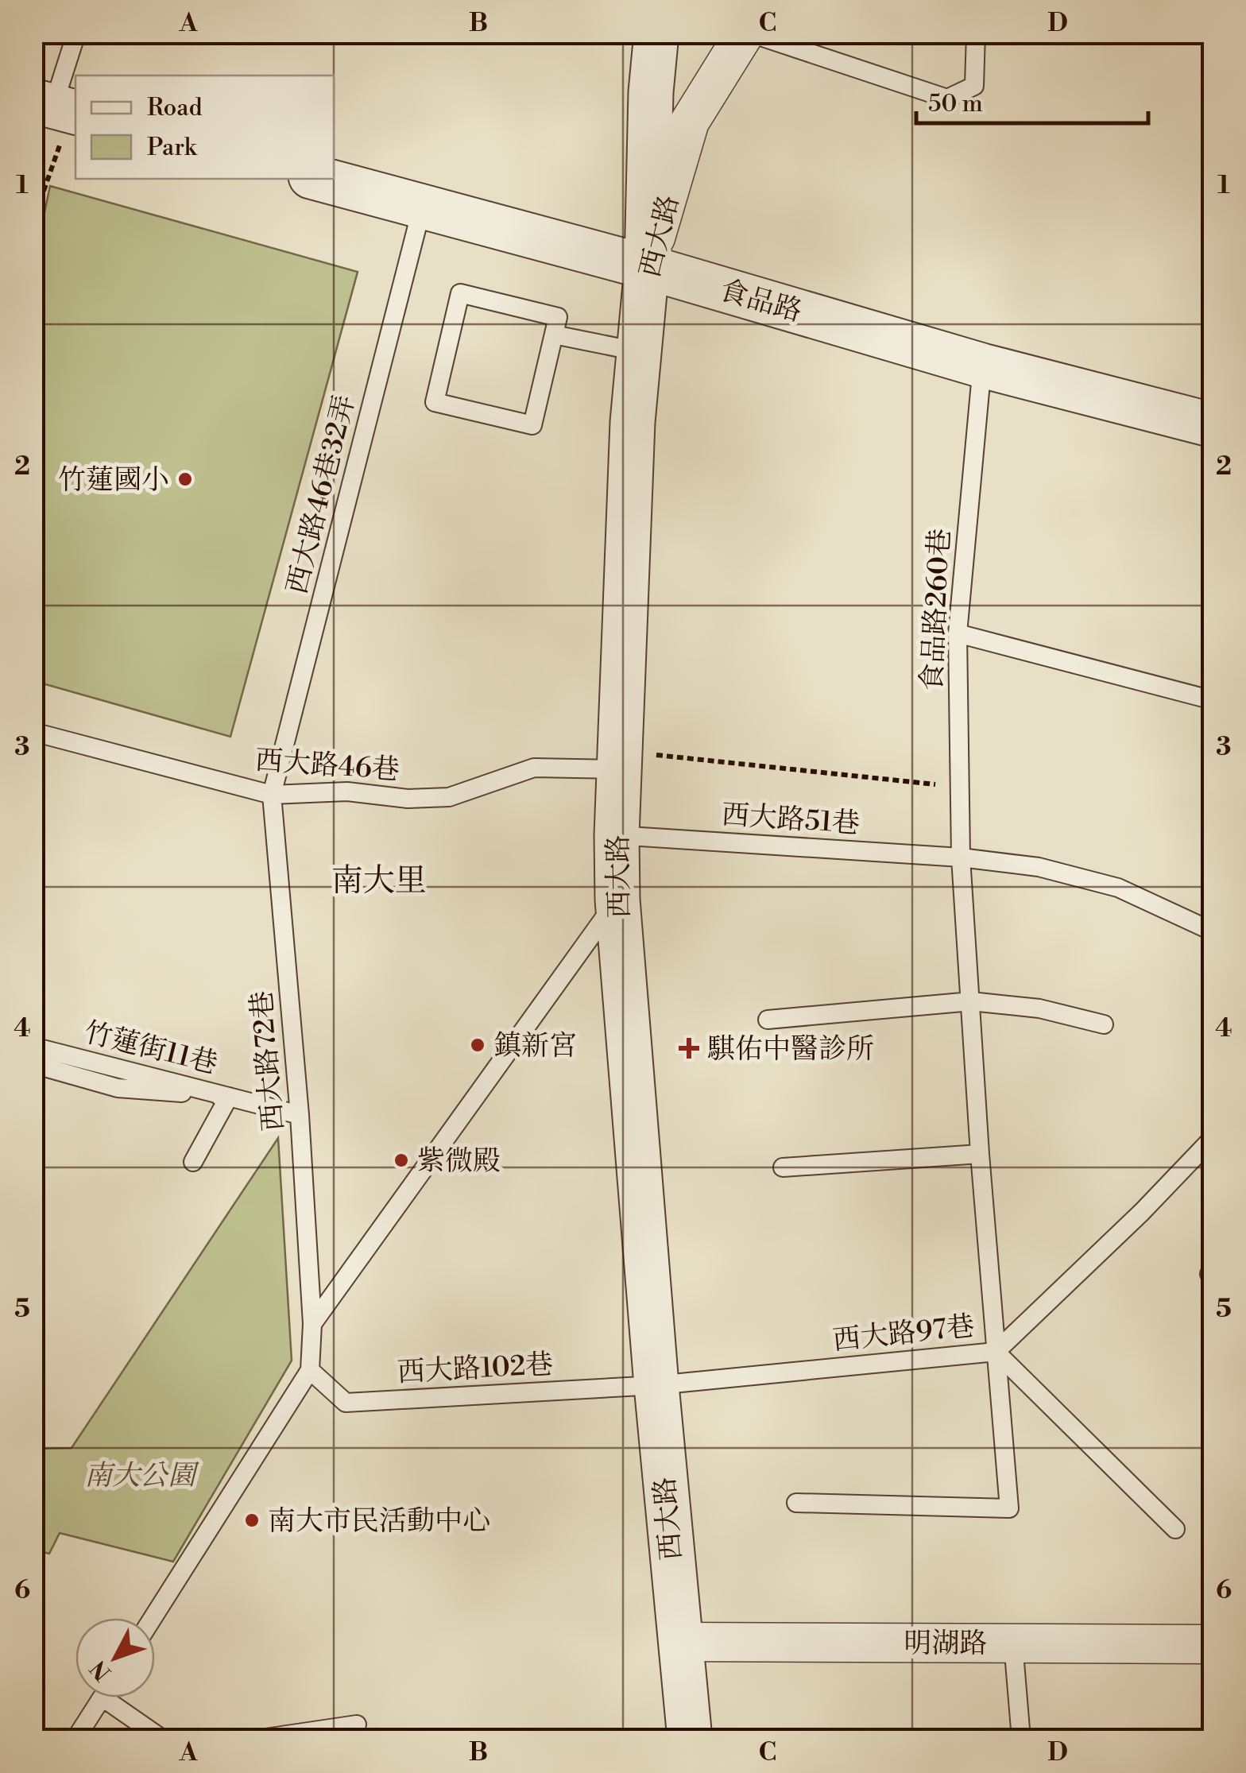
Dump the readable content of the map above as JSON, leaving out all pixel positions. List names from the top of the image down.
{
  "streets": {
    "street": ["西大路", "食品路", "明湖路"],
    "lane": [
      "西大路46巷32弄",
      "食品路260巷",
      "西大路46巷",
      "西大路51巷",
      "竹蓮街11巷",
      "西大路72巷",
      "西大路97巷",
      "西大路102巷"
    ]
  },
  "crossings": [
    ["西大路", "食品路"],
    ["西大路", "西大路46巷"],
    ["西大路", "西大路51巷"],
    ["西大路", "西大路97巷"],
    ["西大路", "西大路102巷"],
    ["西大路", "明湖路"],
    ["食品路", "西大路46巷32弄"],
    ["食品路", "食品路260巷"],
    ["西大路46巷32弄", "西大路46巷"],
    ["西大路46巷32弄", "西大路72巷"],
    ["食品路260巷", "西大路51巷"],
    ["食品路260巷", "西大路97巷"],
    ["西大路46巷", "西大路72巷"],
    ["竹蓮街11巷", "西大路72巷"],
    ["西大路72巷", "西大路102巷"],
    ["西大路97巷", "西大路102巷"]
  ],
  "districts": ["南大里"],
  "parks": ["南大公園"],
  "places": {
    "other": [
      "竹蓮國小",
      "鎮新宮",
      "紫微殿",
      "南大市民活動中心"
    ],
    "health": ["騏佑中醫診所"]
  },
  "legend": ["Road", "Park"],
  "scale_bar": "50 m",
  "north": "bottom left",
  "grid": {
    "columns": [
      "A",
      "B",
      "C",
      "D"
    ],
    "rows": [
      "1",
      "2",
      "3",
      "4",
      "5",
      "6"
    ]
  }
}
